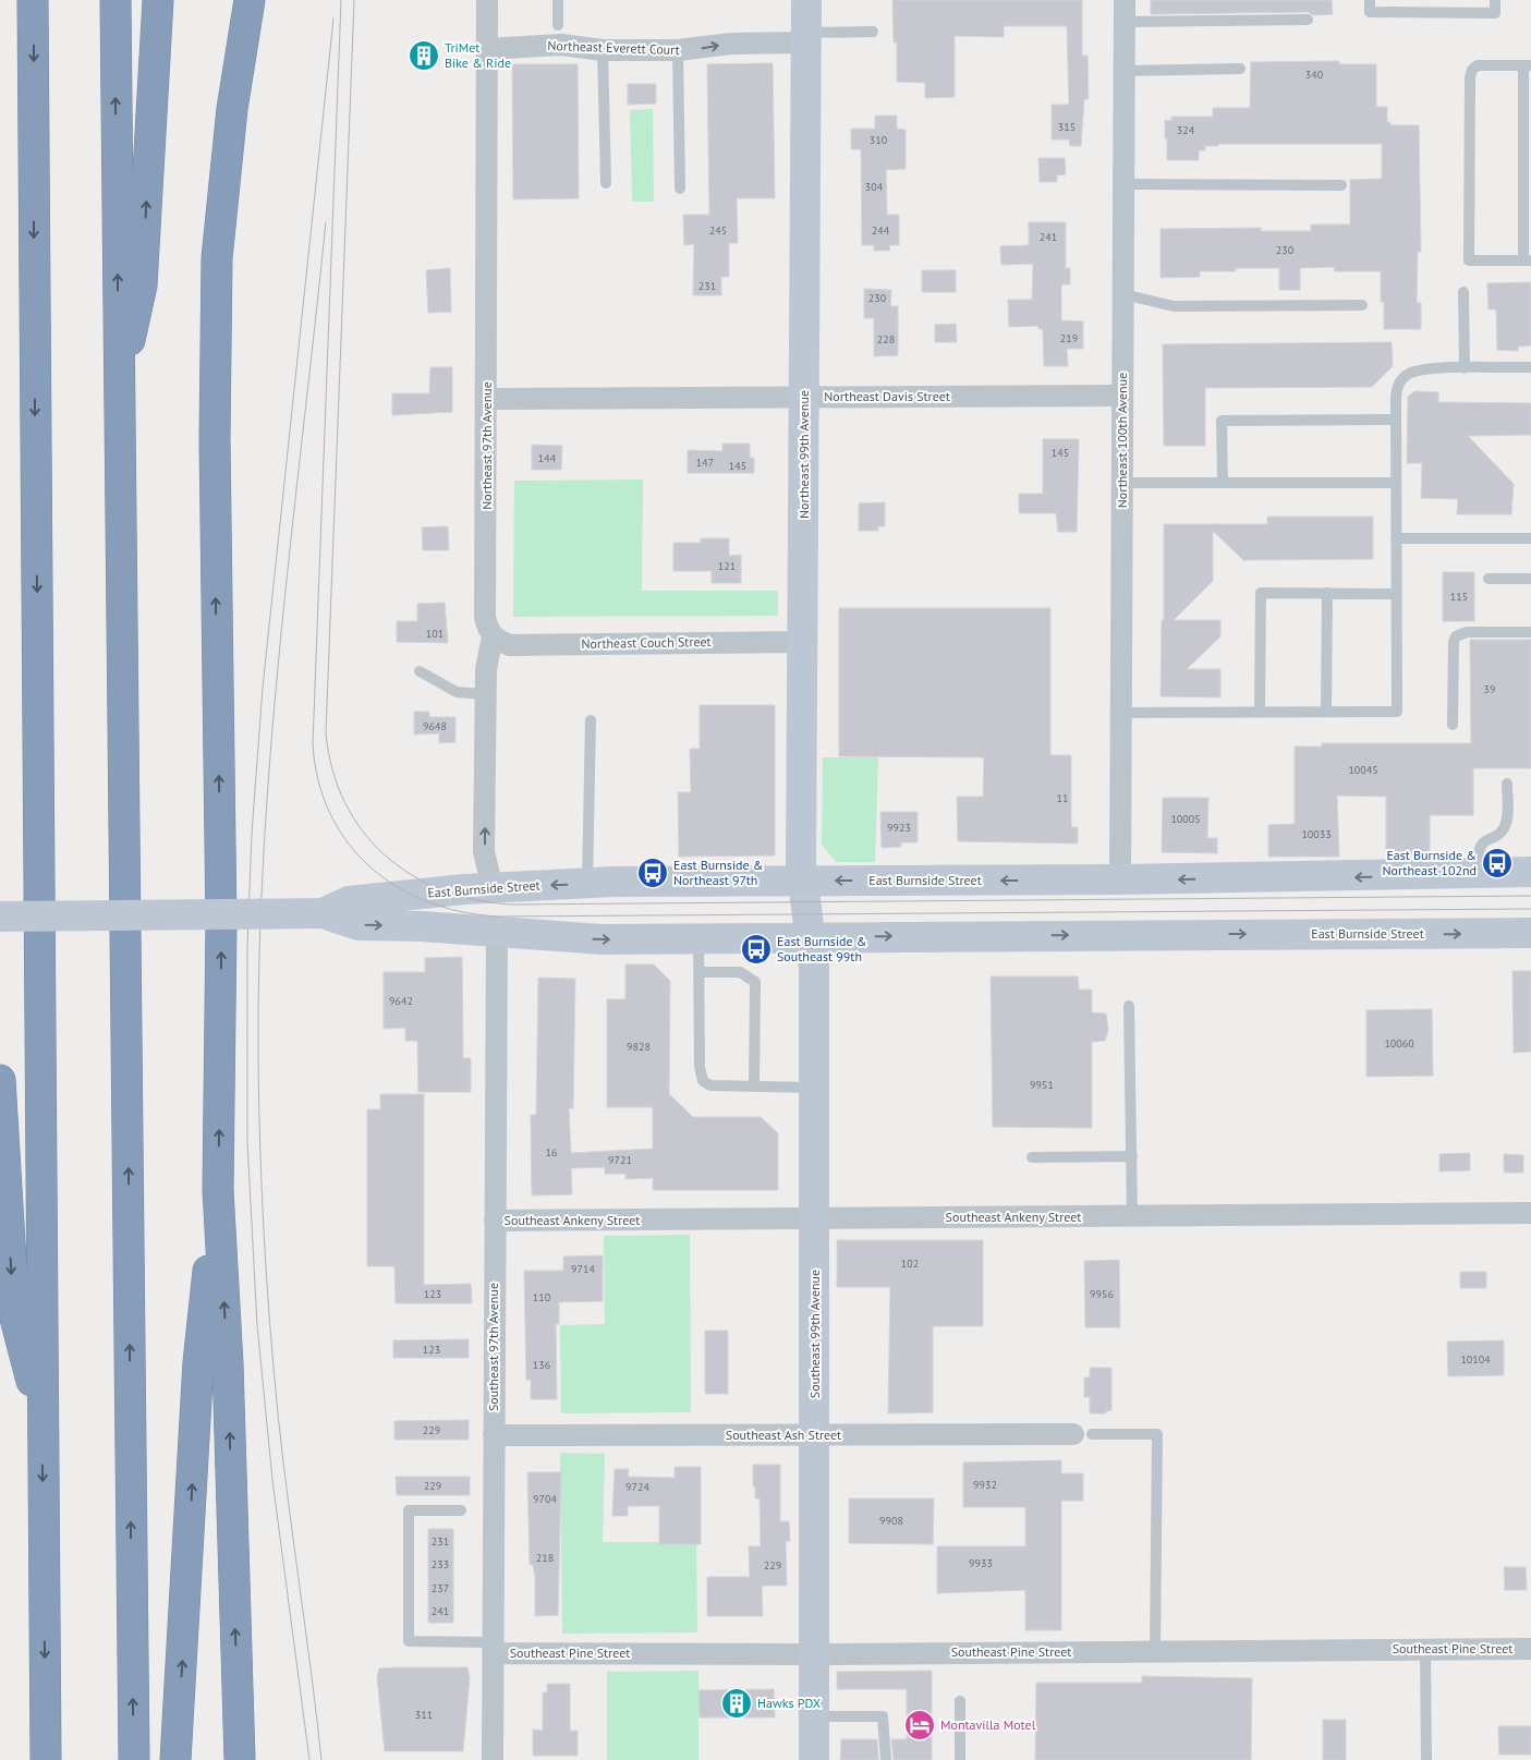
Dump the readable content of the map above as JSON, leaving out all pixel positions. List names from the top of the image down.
{
  "streets": {
    "street": [
      "Northeast Everett Court",
      "Northeast Davis Street",
      "Northeast 100th Avenue",
      "Northeast 97th Avenue",
      "Northeast 99th Avenue",
      "Northeast Couch Street",
      "East Burnside Street",
      "Southeast Ankeny Street",
      "Southeast 99th Avenue",
      "Southeast 97th Avenue",
      "Southeast Ash Street",
      "Southeast Pine Street"
    ]
  },
  "crossings": [
    ["Northeast Everett Court", "Northeast 97th Avenue"],
    ["Northeast Everett Court", "Northeast 99th Avenue"],
    ["Northeast Davis Street", "Northeast 100th Avenue"],
    ["Northeast Davis Street", "Northeast 97th Avenue"],
    ["Northeast Davis Street", "Northeast 99th Avenue"],
    ["Northeast 100th Avenue", "East Burnside Street"],
    ["Northeast 97th Avenue", "Northeast Couch Street"],
    ["Northeast 97th Avenue", "East Burnside Street"],
    ["Northeast 99th Avenue", "Northeast Couch Street"],
    ["Northeast 99th Avenue", "East Burnside Street"],
    ["Northeast 99th Avenue", "Southeast 99th Avenue"],
    ["East Burnside Street", "Southeast 99th Avenue"],
    ["East Burnside Street", "Southeast 97th Avenue"],
    ["Southeast Ankeny Street", "Southeast 99th Avenue"],
    ["Southeast Ankeny Street", "Southeast 97th Avenue"],
    ["Southeast 99th Avenue", "Southeast Ash Street"],
    ["Southeast 99th Avenue", "Southeast Pine Street"],
    ["Southeast 97th Avenue", "Southeast Ash Street"],
    ["Southeast 97th Avenue", "Southeast Pine Street"]
  ],
  "one_way": ["Northeast Everett Court"],
  "places": {
    "building": ["TriMet Bike & Ride", "Hawks PDX"],
    "bus stop": ["East Burnside & Northeast 102nd", "East Burnside & Northeast 97th", "East Burnside & Southeast 99th"],
    "hotel": ["Montavilla Motel"]
  },
  "house_numbers": [
    "340",
    "315",
    "324",
    "310",
    "304",
    "245",
    "244",
    "241",
    "230",
    "231",
    "230",
    "219",
    "228",
    "145",
    "144",
    "147",
    "145",
    "121",
    "115",
    "101",
    "39",
    "9648",
    "10045",
    "11",
    "10005",
    "9923",
    "10033",
    "9642",
    "10060",
    "9828",
    "9951",
    "16",
    "9721",
    "102",
    "9714",
    "123",
    "9956",
    "110",
    "123",
    "10104",
    "136",
    "229",
    "9932",
    "229",
    "9724",
    "9704",
    "9908",
    "231",
    "218",
    "9933",
    "233",
    "229",
    "237",
    "241",
    "311"
  ]
}
